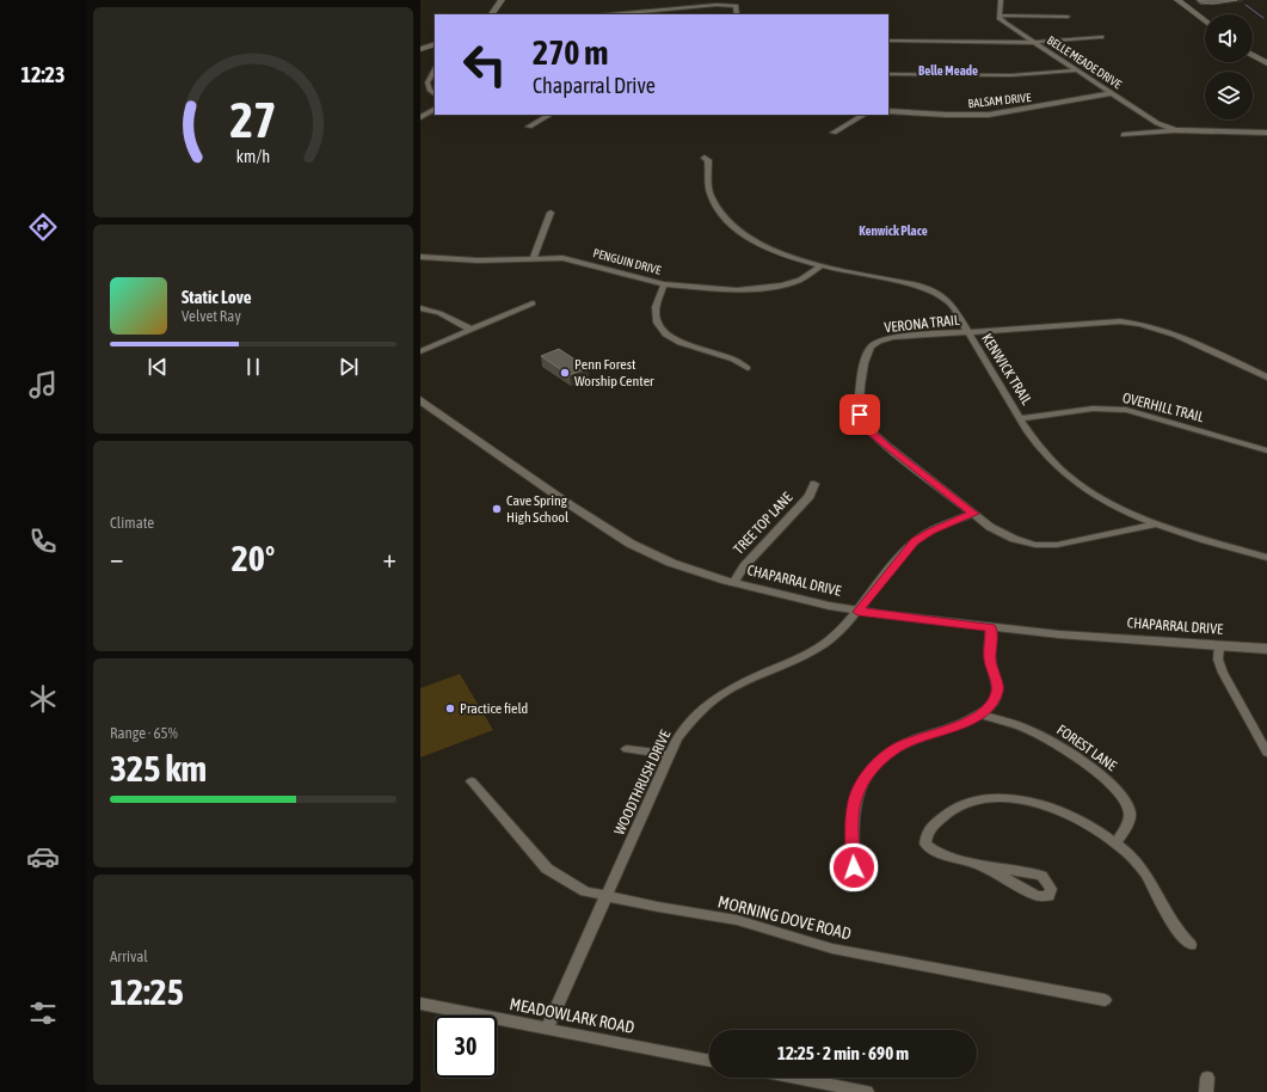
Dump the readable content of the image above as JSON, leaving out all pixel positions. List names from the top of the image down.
{
  "streets": {
    "street": [
      "BELLE MEADE DRIVE",
      "BALSAM DRIVE",
      "PENGUIN DRIVE",
      "VERONA TRAIL",
      "KENWICK TRAIL",
      "OVERHILL TRAIL",
      "TREE TOP LANE",
      "CHAPARRAL DRIVE",
      "FOREST LANE",
      "WOODTHRUSH DRIVE",
      "MORNING DOVE ROAD",
      "MEADOWLARK ROAD"
    ]
  },
  "crossings": [
    ["BELLE MEADE DRIVE", "BALSAM DRIVE"],
    ["PENGUIN DRIVE", "KENWICK TRAIL"],
    ["VERONA TRAIL", "KENWICK TRAIL"],
    ["VERONA TRAIL", "WOODTHRUSH DRIVE"],
    ["KENWICK TRAIL", "OVERHILL TRAIL"],
    ["TREE TOP LANE", "CHAPARRAL DRIVE"],
    ["CHAPARRAL DRIVE", "WOODTHRUSH DRIVE"],
    ["WOODTHRUSH DRIVE", "MORNING DOVE ROAD"],
    ["WOODTHRUSH DRIVE", "MEADOWLARK ROAD"]
  ],
  "districts": ["Belle Meade", "Kenwick Place"],
  "places": ["Penn Forest Worship Center", "Cave Spring High School", "Practice field"],
  "page": {
    "tabs": "12:23",
    "turn": ["270 m", "Chaparral Drive"],
    "song": ["Static Love", "Velvet Ray"],
    "tile": [
      "Climate",
      ["Range · 65%", "325 km"],
      ["Arrival", "12:25"]
    ],
    "heat": ["−", "20°", "+"],
    "limit": "30",
    "trip": "12:25 · 2 min · 690 m",
    "gauge": ["27", "km/h"]
  }
}
